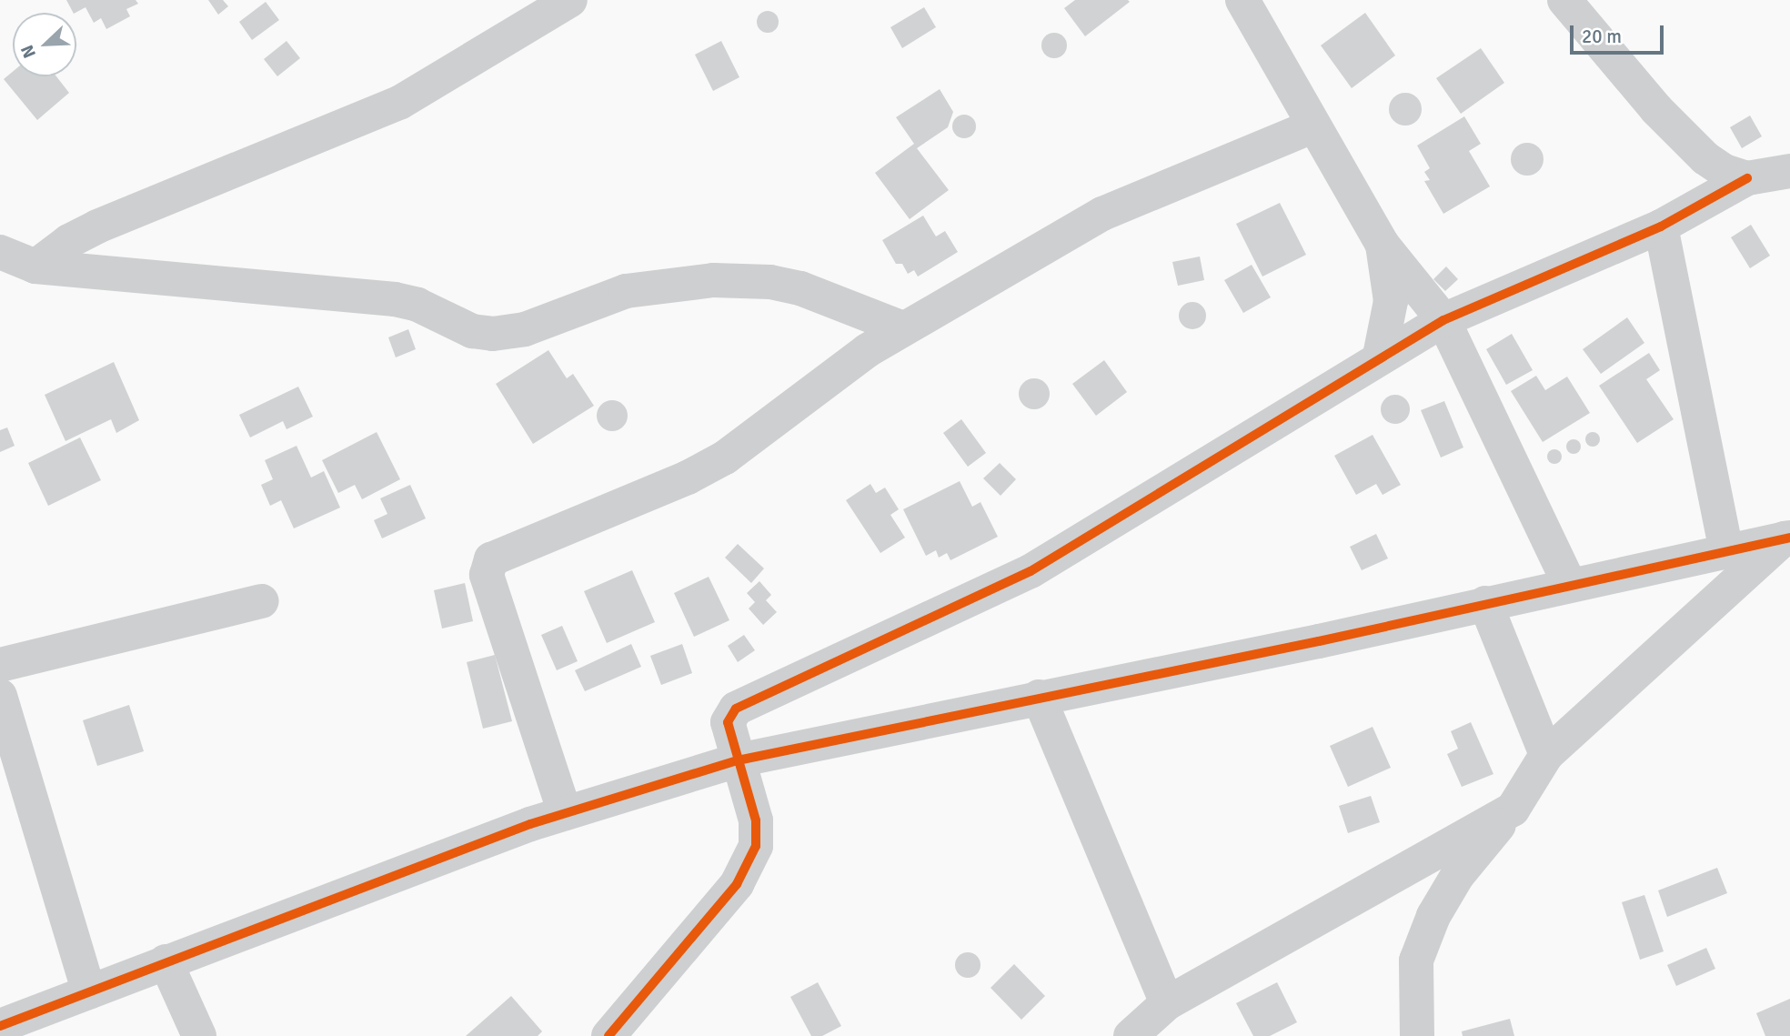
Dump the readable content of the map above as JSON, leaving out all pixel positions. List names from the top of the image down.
{
  "scale_bar": "20 m",
  "north": "bottom left"
}
